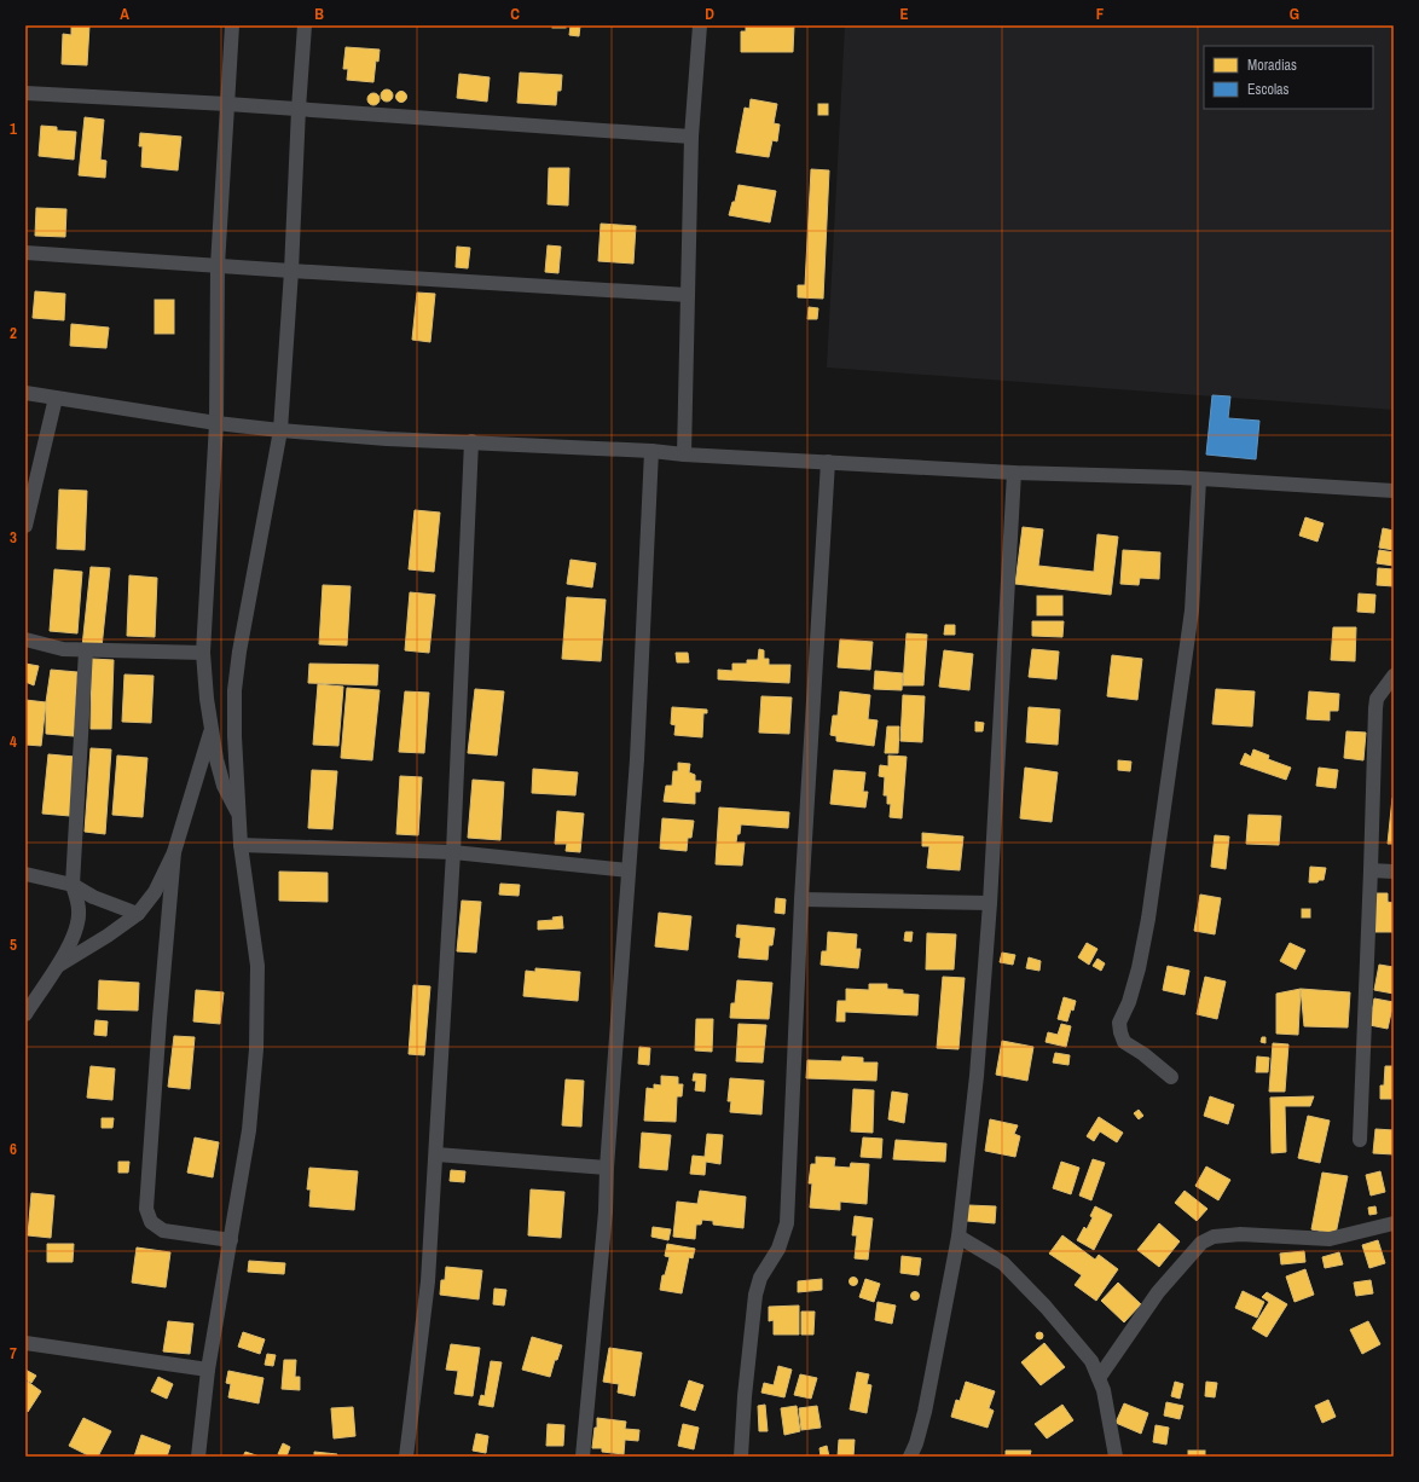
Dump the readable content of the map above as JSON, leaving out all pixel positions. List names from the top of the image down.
{
  "legend": ["Moradias", "Escolas"],
  "grid": {
    "columns": [
      "A",
      "B",
      "C",
      "D",
      "E",
      "F",
      "G"
    ],
    "rows": [
      "1",
      "2",
      "3",
      "4",
      "5",
      "6",
      "7"
    ]
  }
}
